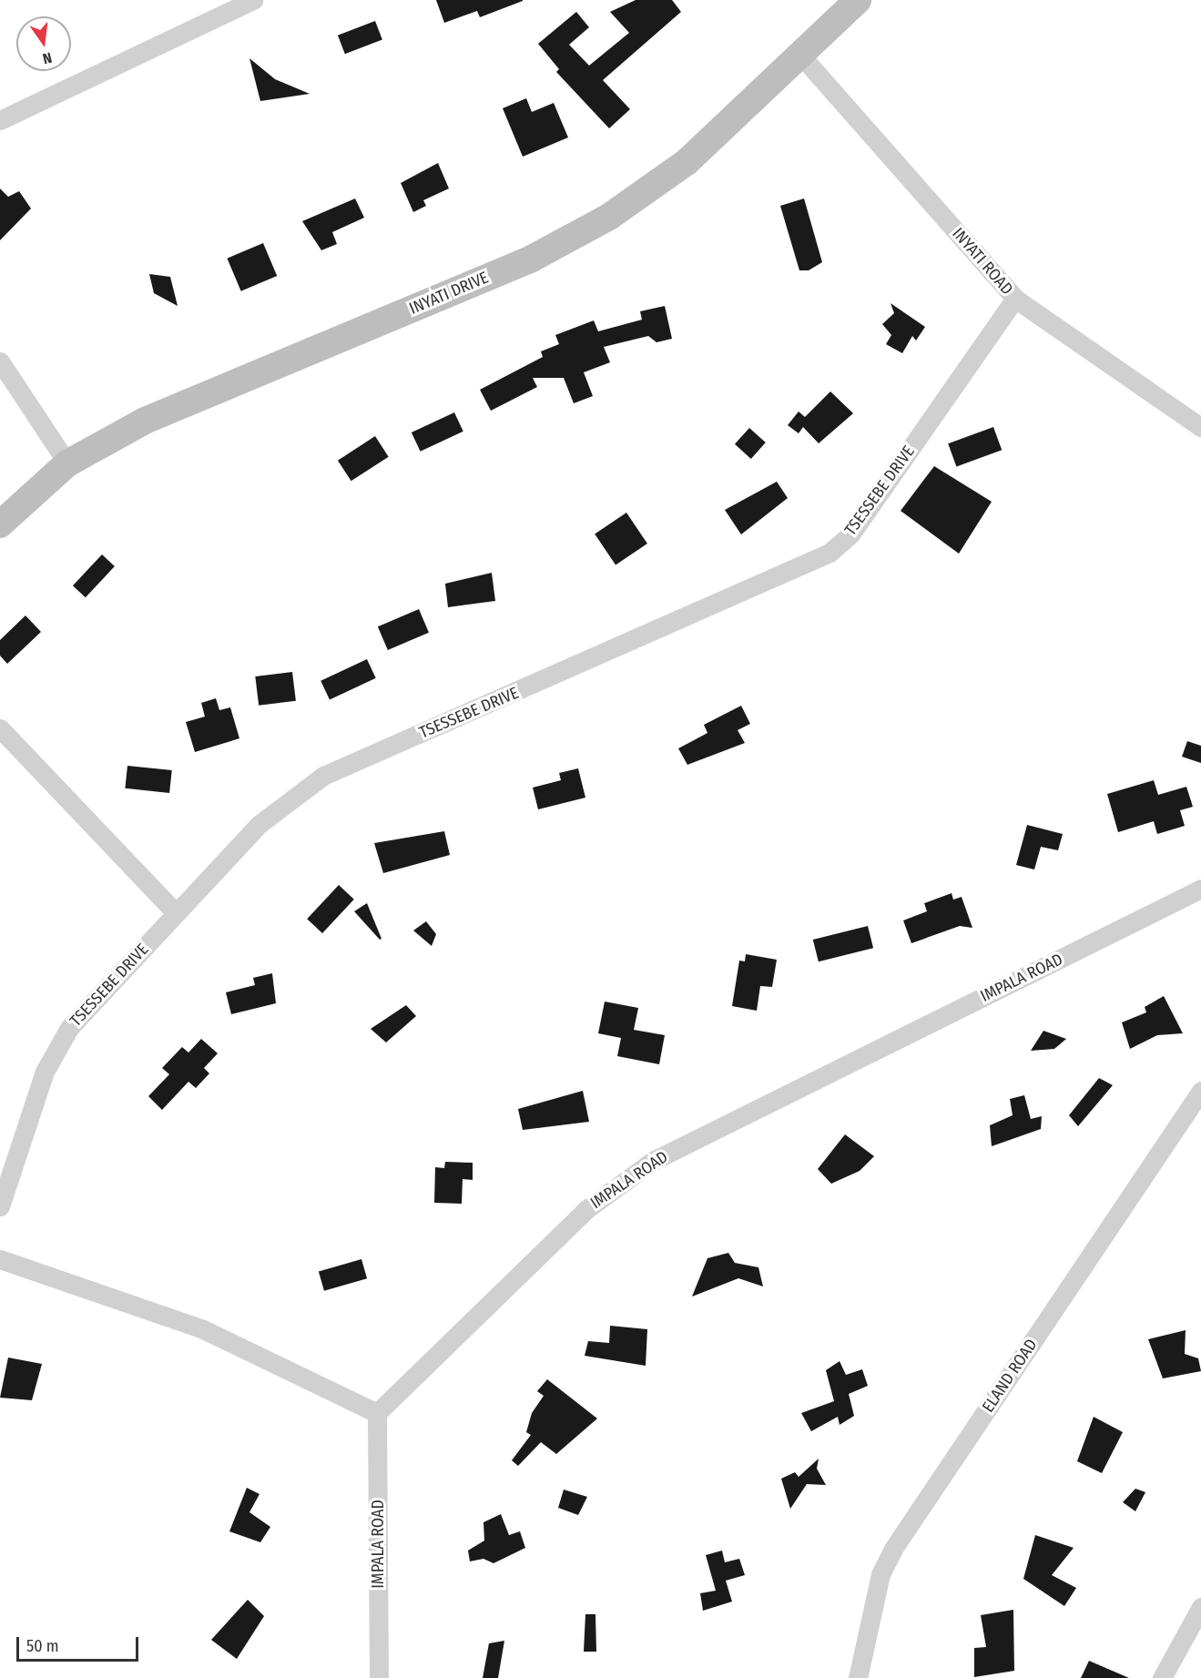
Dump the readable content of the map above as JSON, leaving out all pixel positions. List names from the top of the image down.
{
  "streets": {
    "street": [
      "INYATI ROAD",
      "INYATI DRIVE",
      "TSESSEBE DRIVE",
      "IMPALA ROAD",
      "ELAND ROAD"
    ]
  },
  "crossings": [
    ["INYATI ROAD", "INYATI DRIVE"],
    ["INYATI ROAD", "TSESSEBE DRIVE"]
  ],
  "scale_bar": "50 m",
  "north": "bottom"
}
